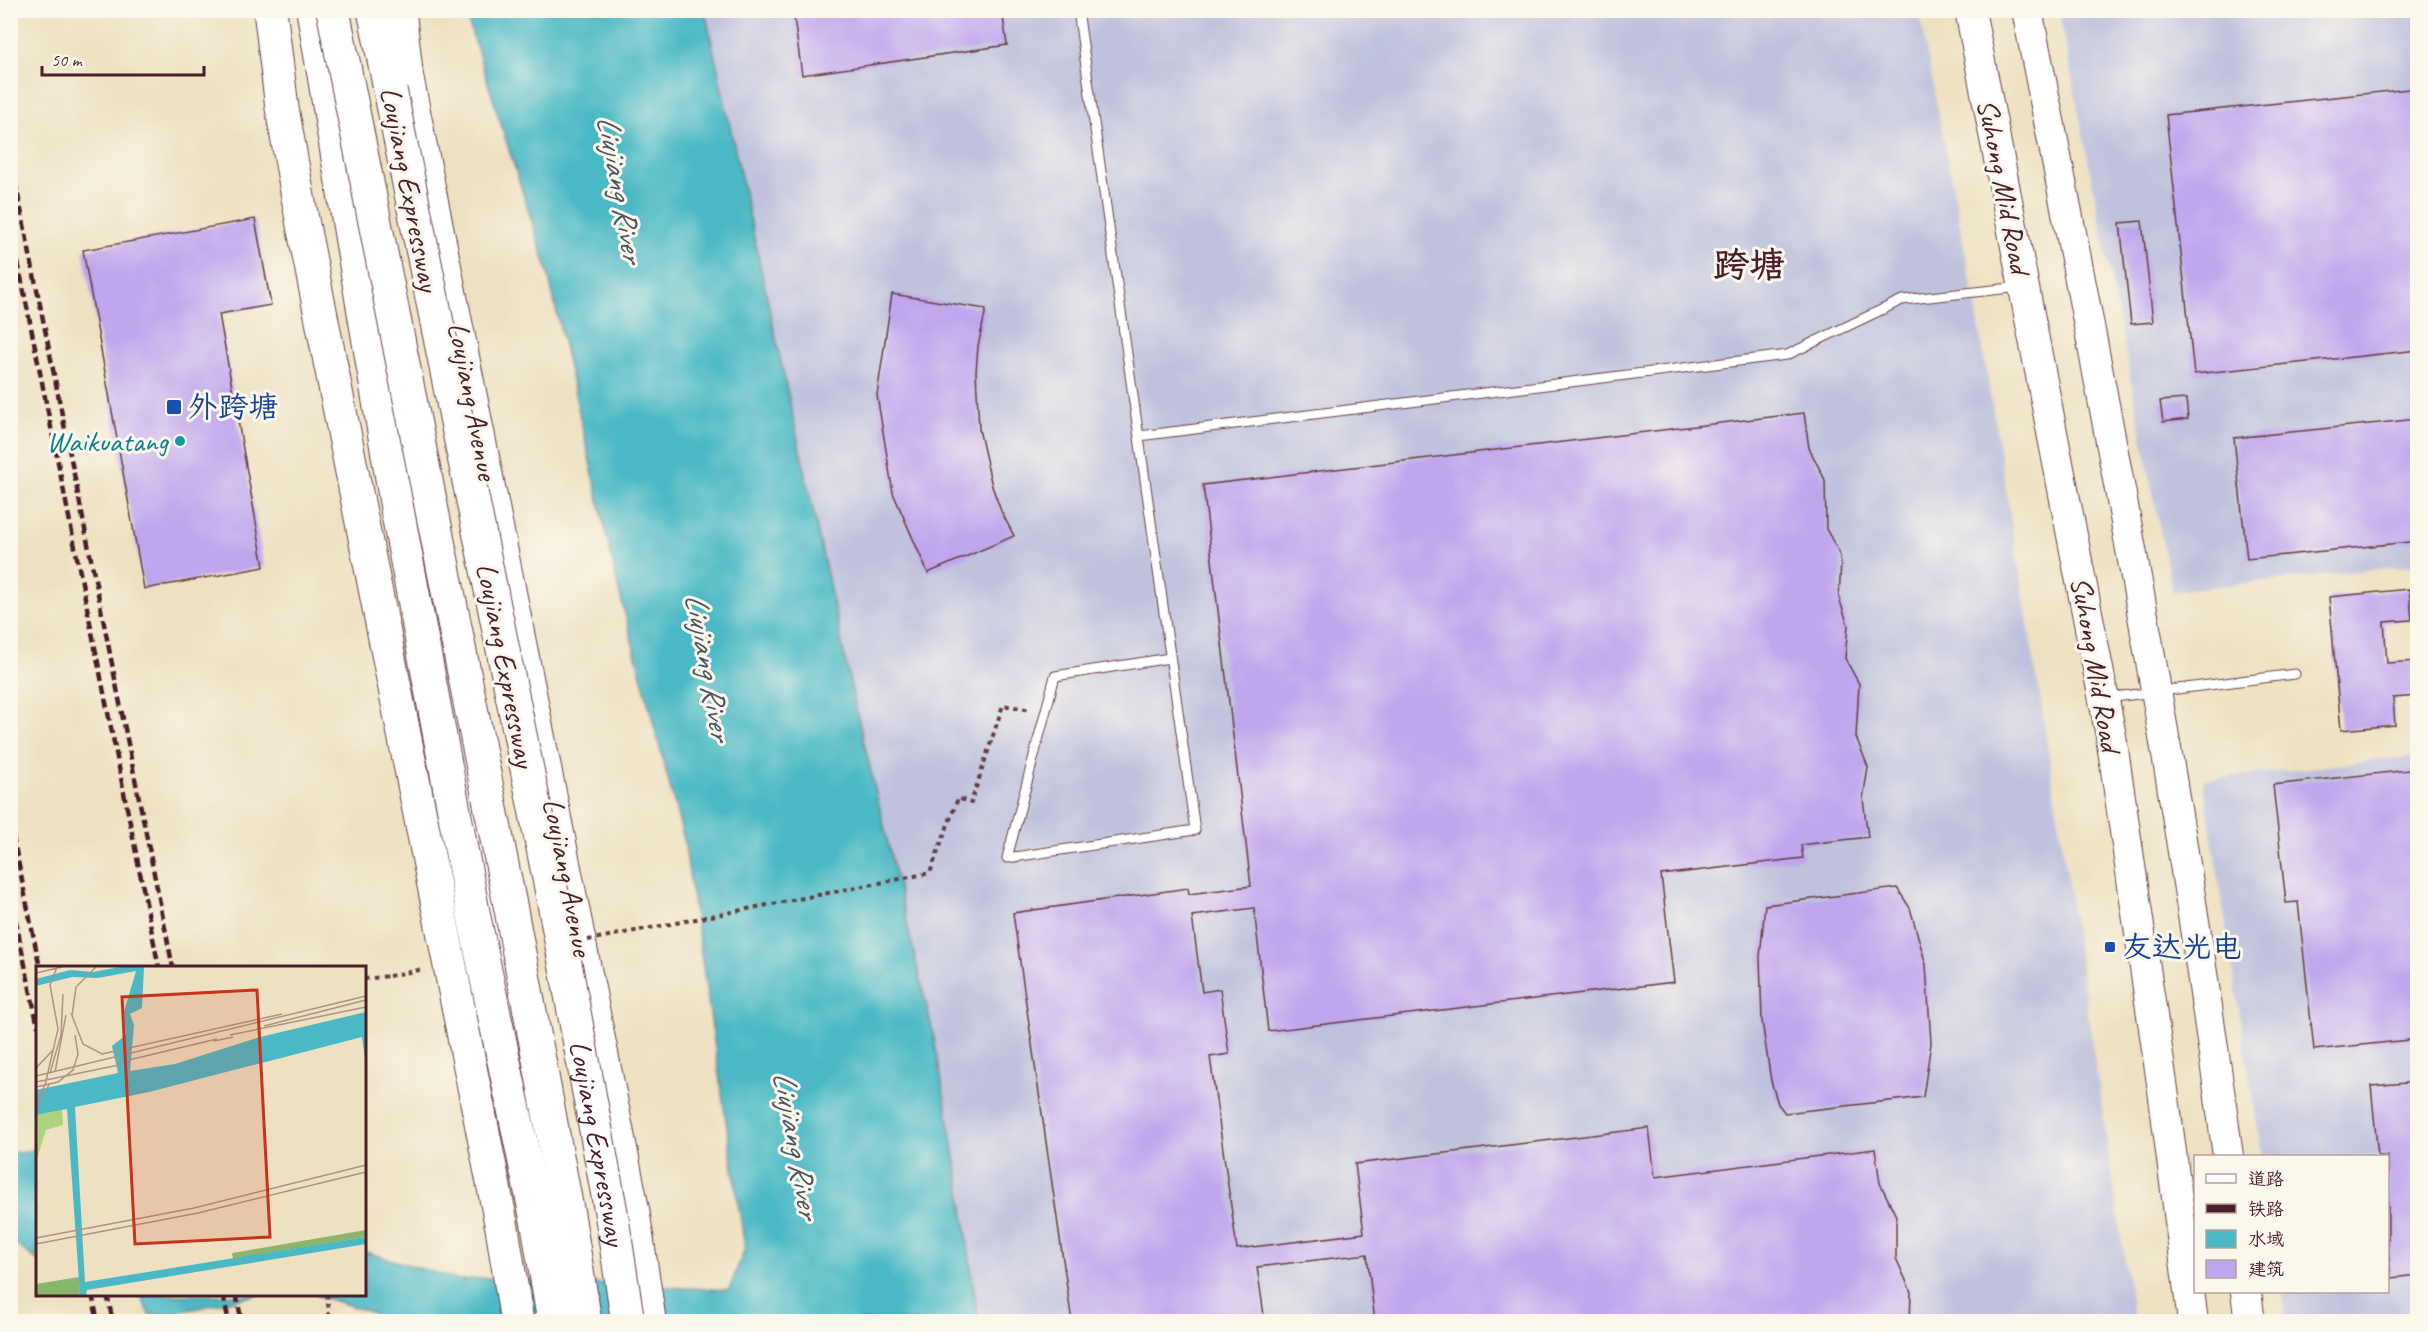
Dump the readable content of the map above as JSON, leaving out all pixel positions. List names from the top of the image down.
{
  "streets": {
    "highway": ["Loujiang Expressway"],
    "main road": ["Suhong Mid Road", "Loujiang Avenue"]
  },
  "districts": ["跨塘"],
  "water": ["Liujiang River"],
  "places": {
    "transit": ["外跨塘", "友达光电"],
    "other": ["Waikuatang"]
  },
  "legend": [
    "道路",
    "铁路",
    "水域",
    "建筑"
  ],
  "scale_bar": "50 m"
}
